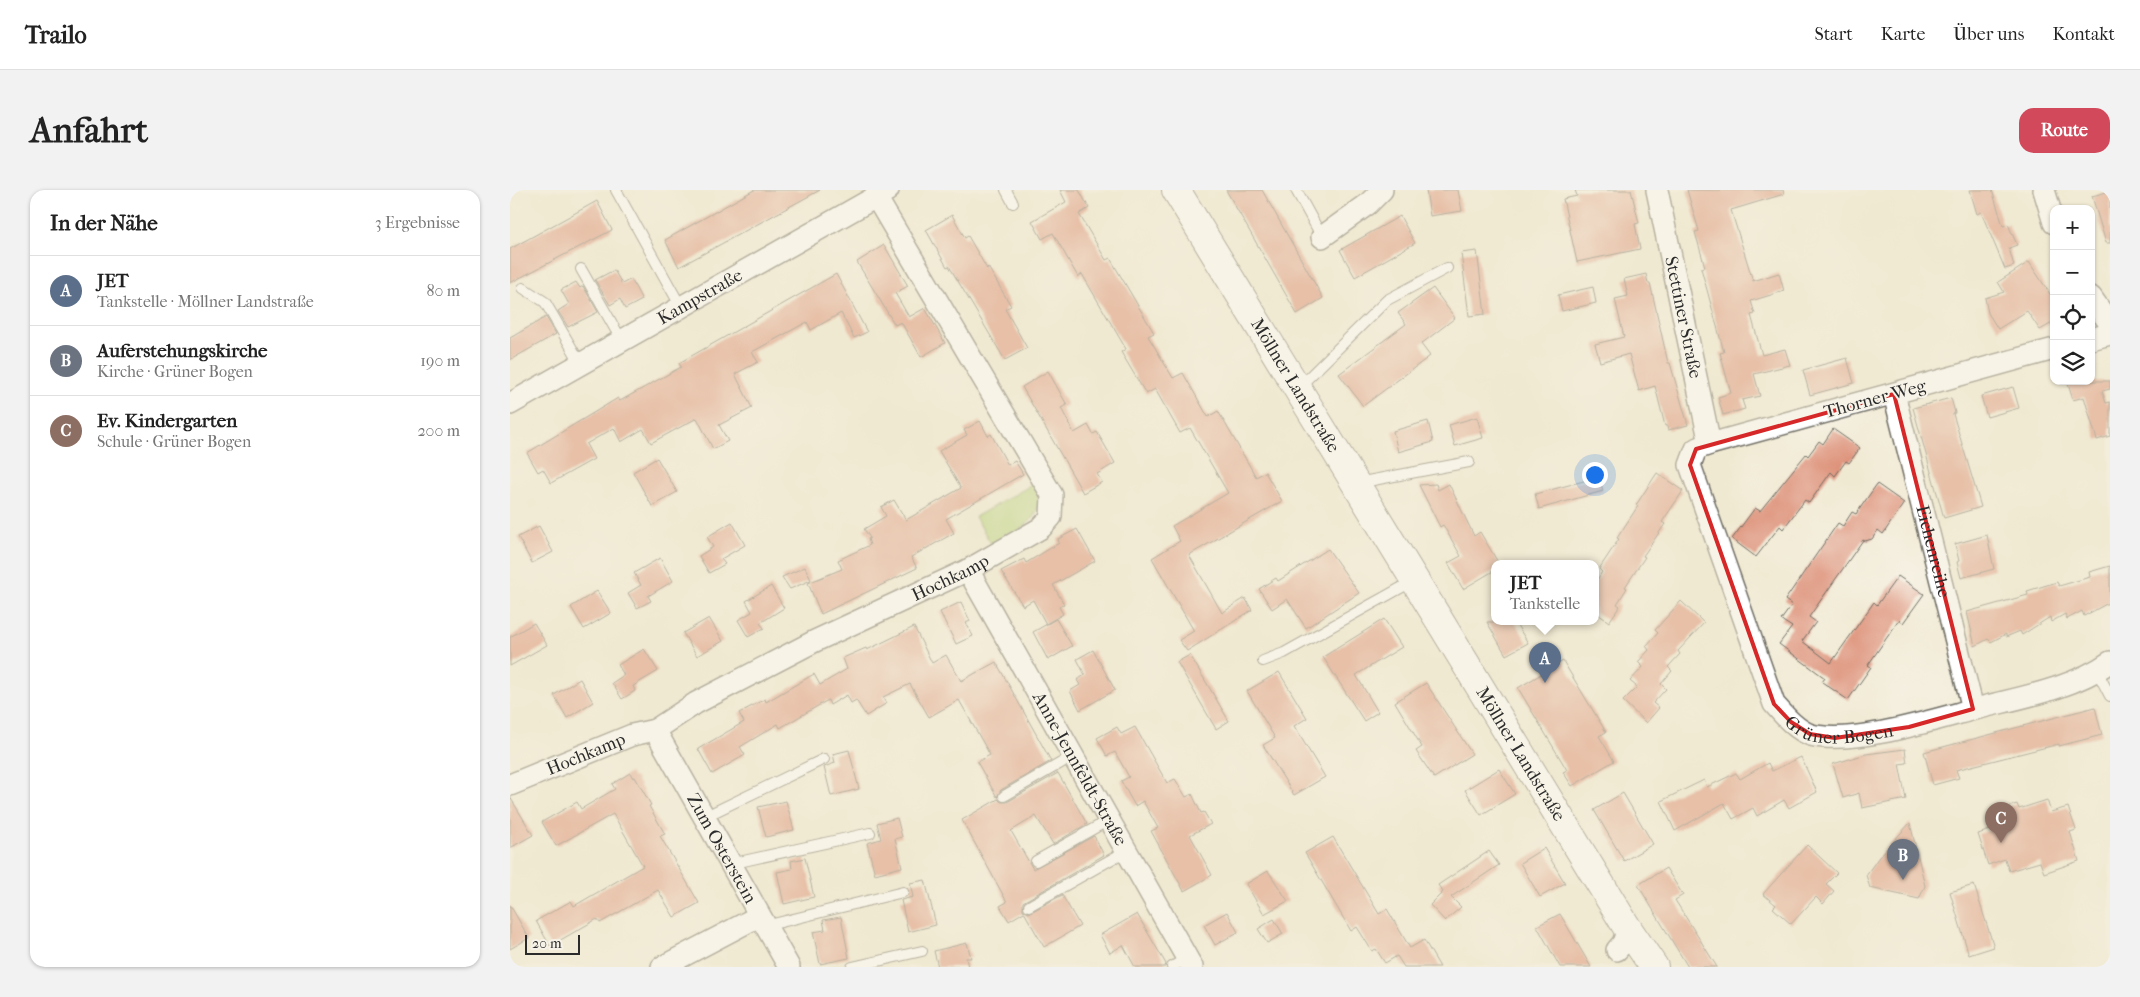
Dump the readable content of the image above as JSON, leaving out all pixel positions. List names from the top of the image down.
{
  "streets": {
    "main road": ["Möllner Landstraße"],
    "street": [
      "Kampstraße",
      "Stettiner Straße",
      "Thorner Weg",
      "Eichenreihe",
      "Hochkamp",
      "Grüner Bogen",
      "Anne-Jennfeldt-Straße",
      "Zum Osterstein"
    ]
  },
  "crossings": [
    ["Kampstraße", "Hochkamp"],
    ["Stettiner Straße", "Thorner Weg"],
    ["Stettiner Straße", "Grüner Bogen"],
    ["Thorner Weg", "Eichenreihe"],
    ["Thorner Weg", "Grüner Bogen"],
    ["Eichenreihe", "Grüner Bogen"],
    ["Hochkamp", "Anne-Jennfeldt-Straße"],
    ["Hochkamp", "Zum Osterstein"]
  ],
  "scale_bar": "20 m",
  "page": {
    "header": "Trailo",
    "nav": [
      "Start",
      "Karte",
      "Über uns",
      "Kontakt"
    ],
    "buttons": "Route",
    "title": "Anfahrt",
    "heading": ["In der Nähe", "3 Ergebnisse"],
    "map_buttons": ["+", "−"],
    "list": [
      {
        "mark": "A",
        "name": "JET",
        "note": "Tankstelle · Möllner Landstraße",
        "value": "80 m"
      },
      {
        "mark": "B",
        "name": "Auferstehungskirche",
        "note": "Kirche · Grüner Bogen",
        "value": "190 m"
      },
      {
        "mark": "C",
        "name": "Ev. Kindergarten",
        "note": "Schule · Grüner Bogen",
        "value": "200 m"
      }
    ],
    "popup": ["JET", "Tankstelle"],
    "pins": ["A", "C", "B"],
    "scale": "20 m"
  }
}
